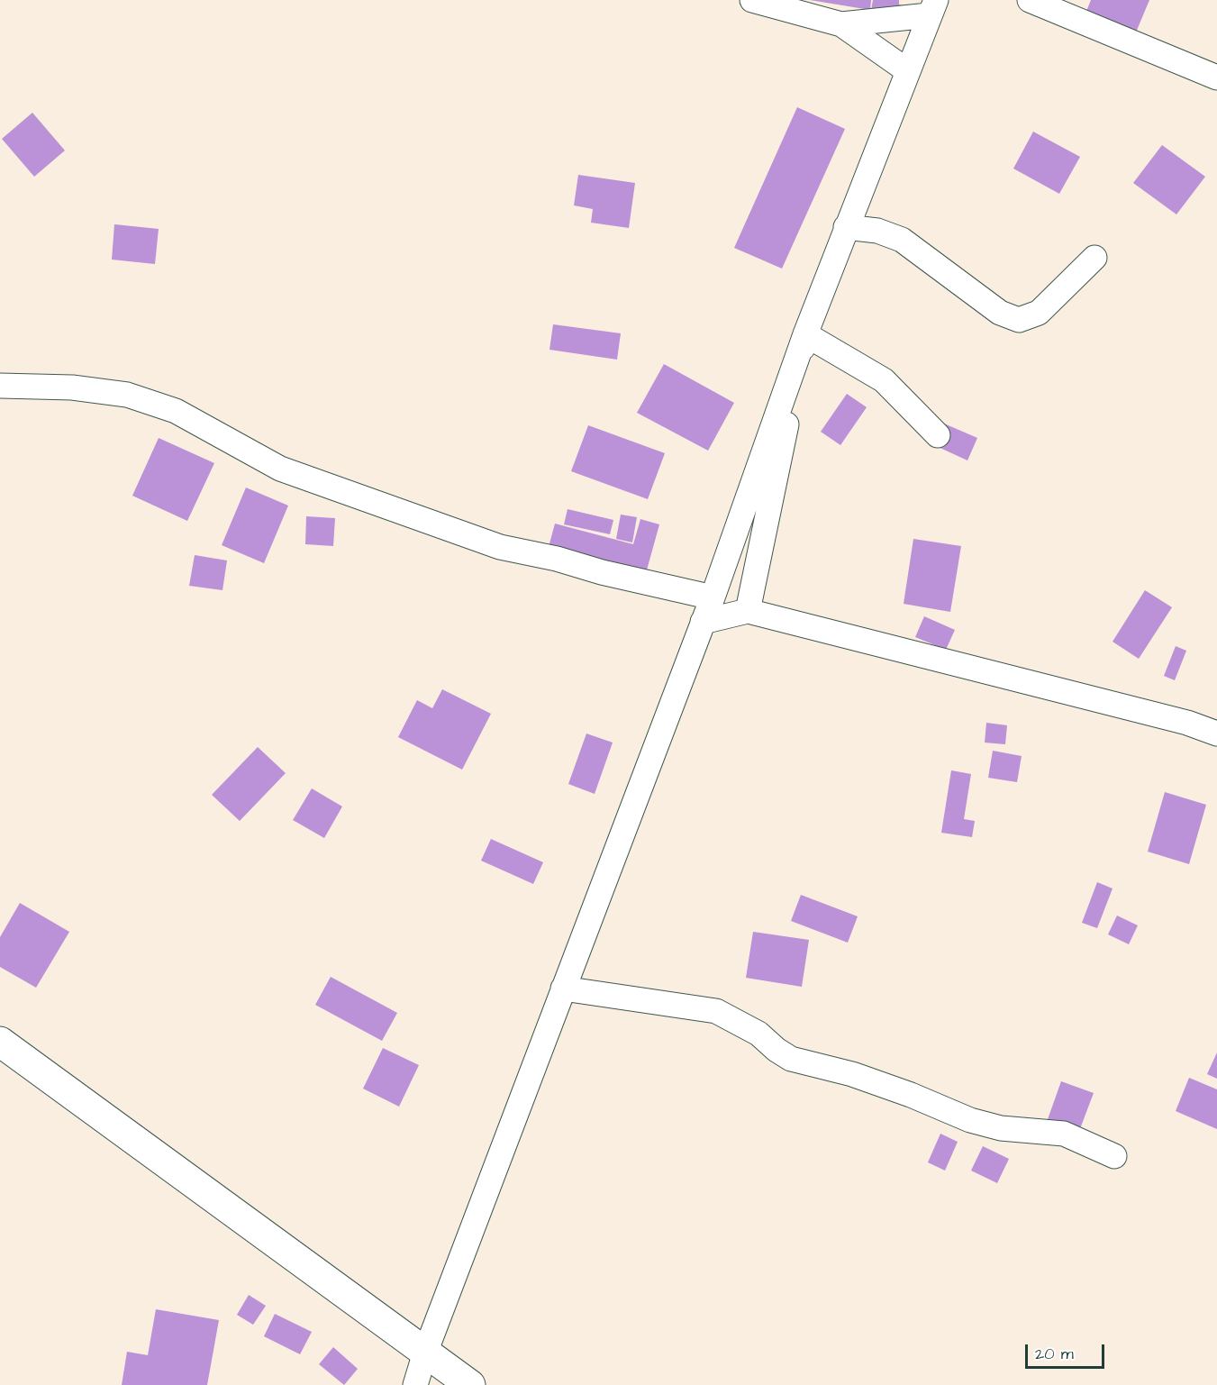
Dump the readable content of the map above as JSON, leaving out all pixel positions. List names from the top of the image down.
{
  "scale_bar": "20 m"
}
